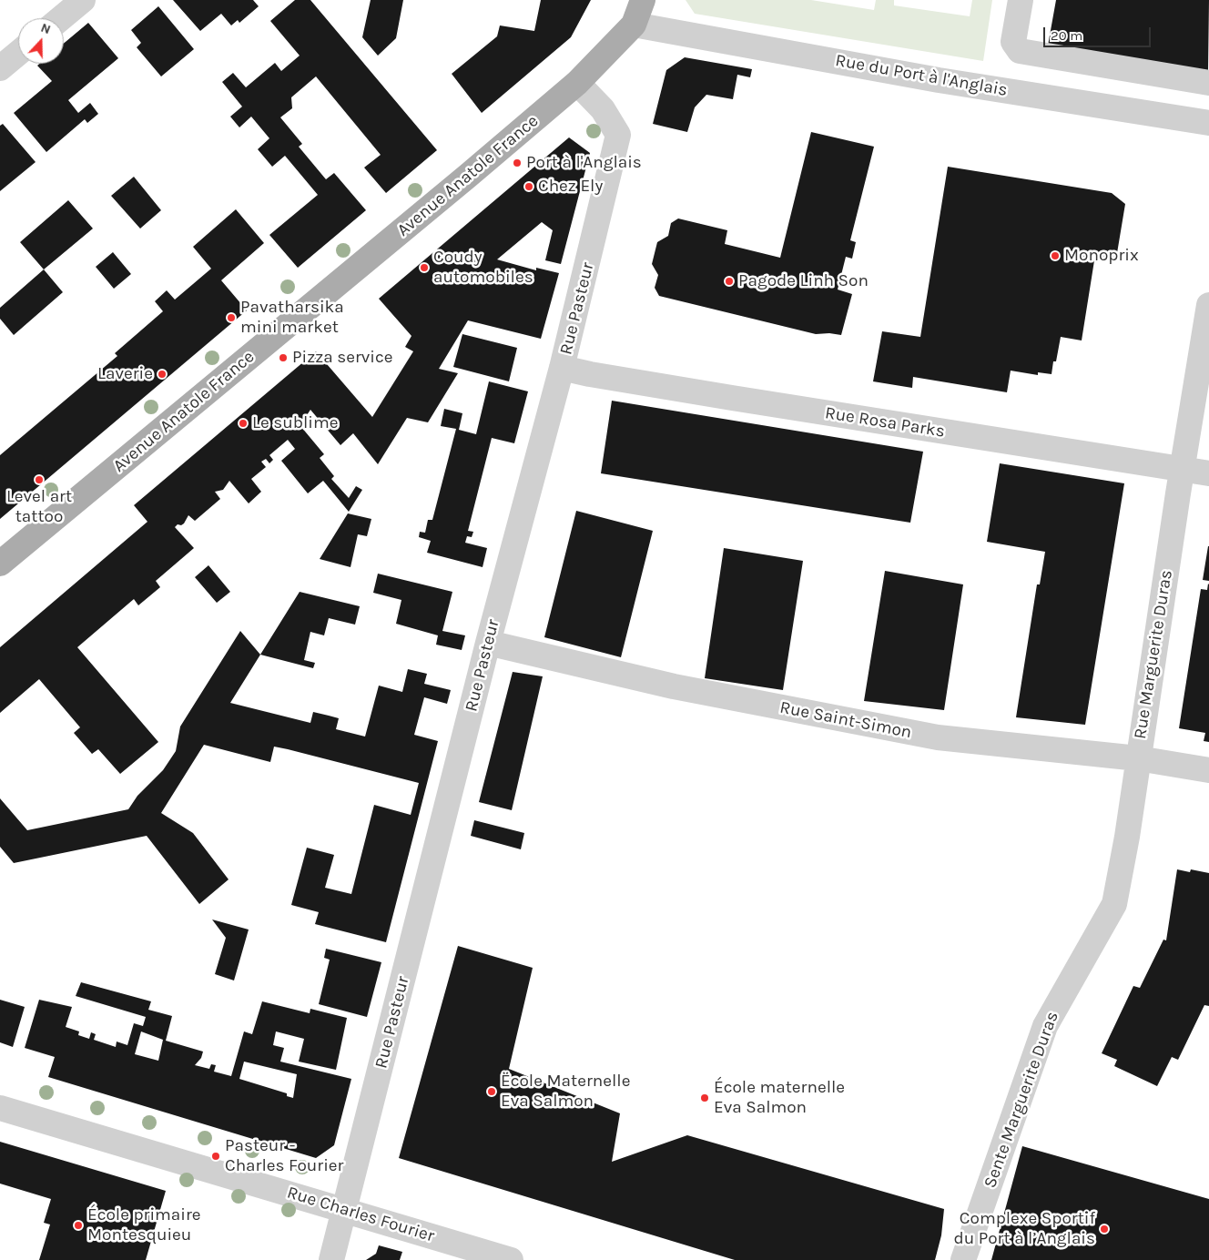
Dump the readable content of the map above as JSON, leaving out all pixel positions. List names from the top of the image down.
{
  "streets": {
    "main road": ["Avenue Anatole France"],
    "street": [
      "Rue du Port à l'Anglais",
      "Rue Pasteur",
      "Rue Rosa Parks",
      "Rue Marguerite Duras",
      "Rue Saint-Simon",
      "Sente Marguerite Duras",
      "Rue Charles Fourier"
    ]
  },
  "crossings": [
    ["Rue du Port à l'Anglais", "Avenue Anatole France"],
    ["Avenue Anatole France", "Rue Pasteur"],
    ["Rue Pasteur", "Rue Rosa Parks"],
    ["Rue Pasteur", "Rue Saint-Simon"],
    ["Rue Pasteur", "Rue Charles Fourier"],
    ["Rue Rosa Parks", "Rue Marguerite Duras"],
    ["Rue Marguerite Duras", "Rue Saint-Simon"],
    ["Rue Marguerite Duras", "Sente Marguerite Duras"]
  ],
  "places": [
    "Port à l'Anglais",
    "Chez Ely",
    "Monoprix",
    "Coudy automobiles",
    "Pagode Linh Son",
    "Pavatharsika mini market",
    "Pizza service",
    "Laverie",
    "Le sublime",
    "Level art tattoo",
    "Ëcole Maternelle Eva Salmon",
    "École maternelle Eva Salmon",
    "Pasteur - Charles Fourier",
    "École primaire Montesquieu",
    "Complexe Sportif du Port à l’Anglais"
  ],
  "scale_bar": "20 m",
  "north": "top"
}
